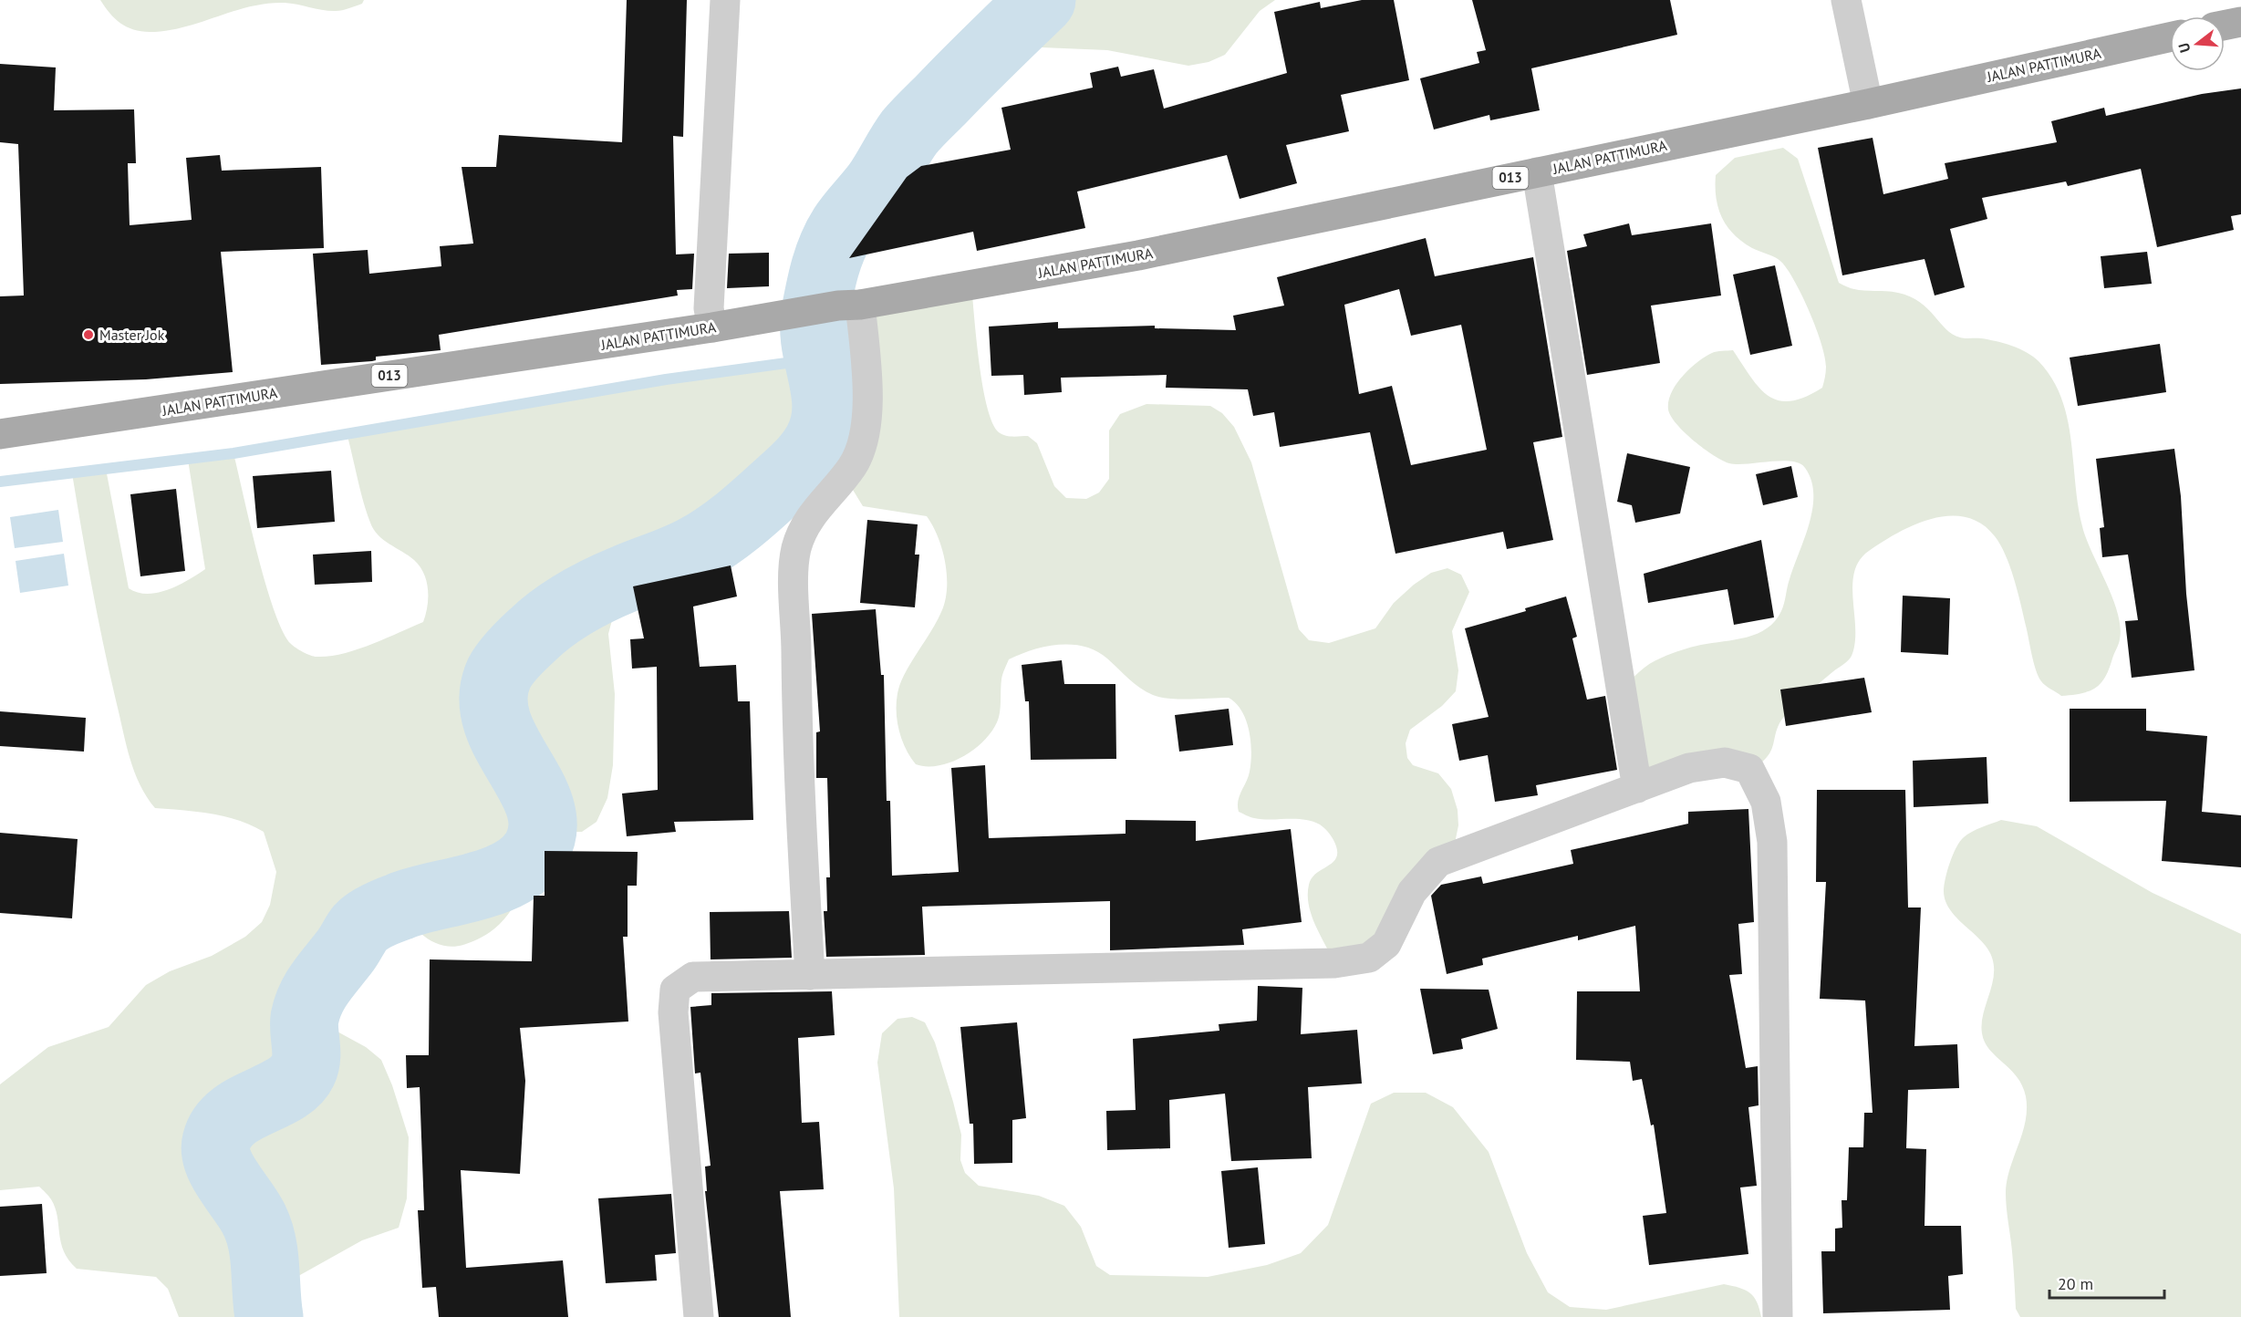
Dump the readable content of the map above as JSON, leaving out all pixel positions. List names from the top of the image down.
{
  "streets": {
    "main road": ["JALAN PATTIMURA", "013"]
  },
  "places": ["Master Jok"],
  "scale_bar": "20 m",
  "north": "left"
}
